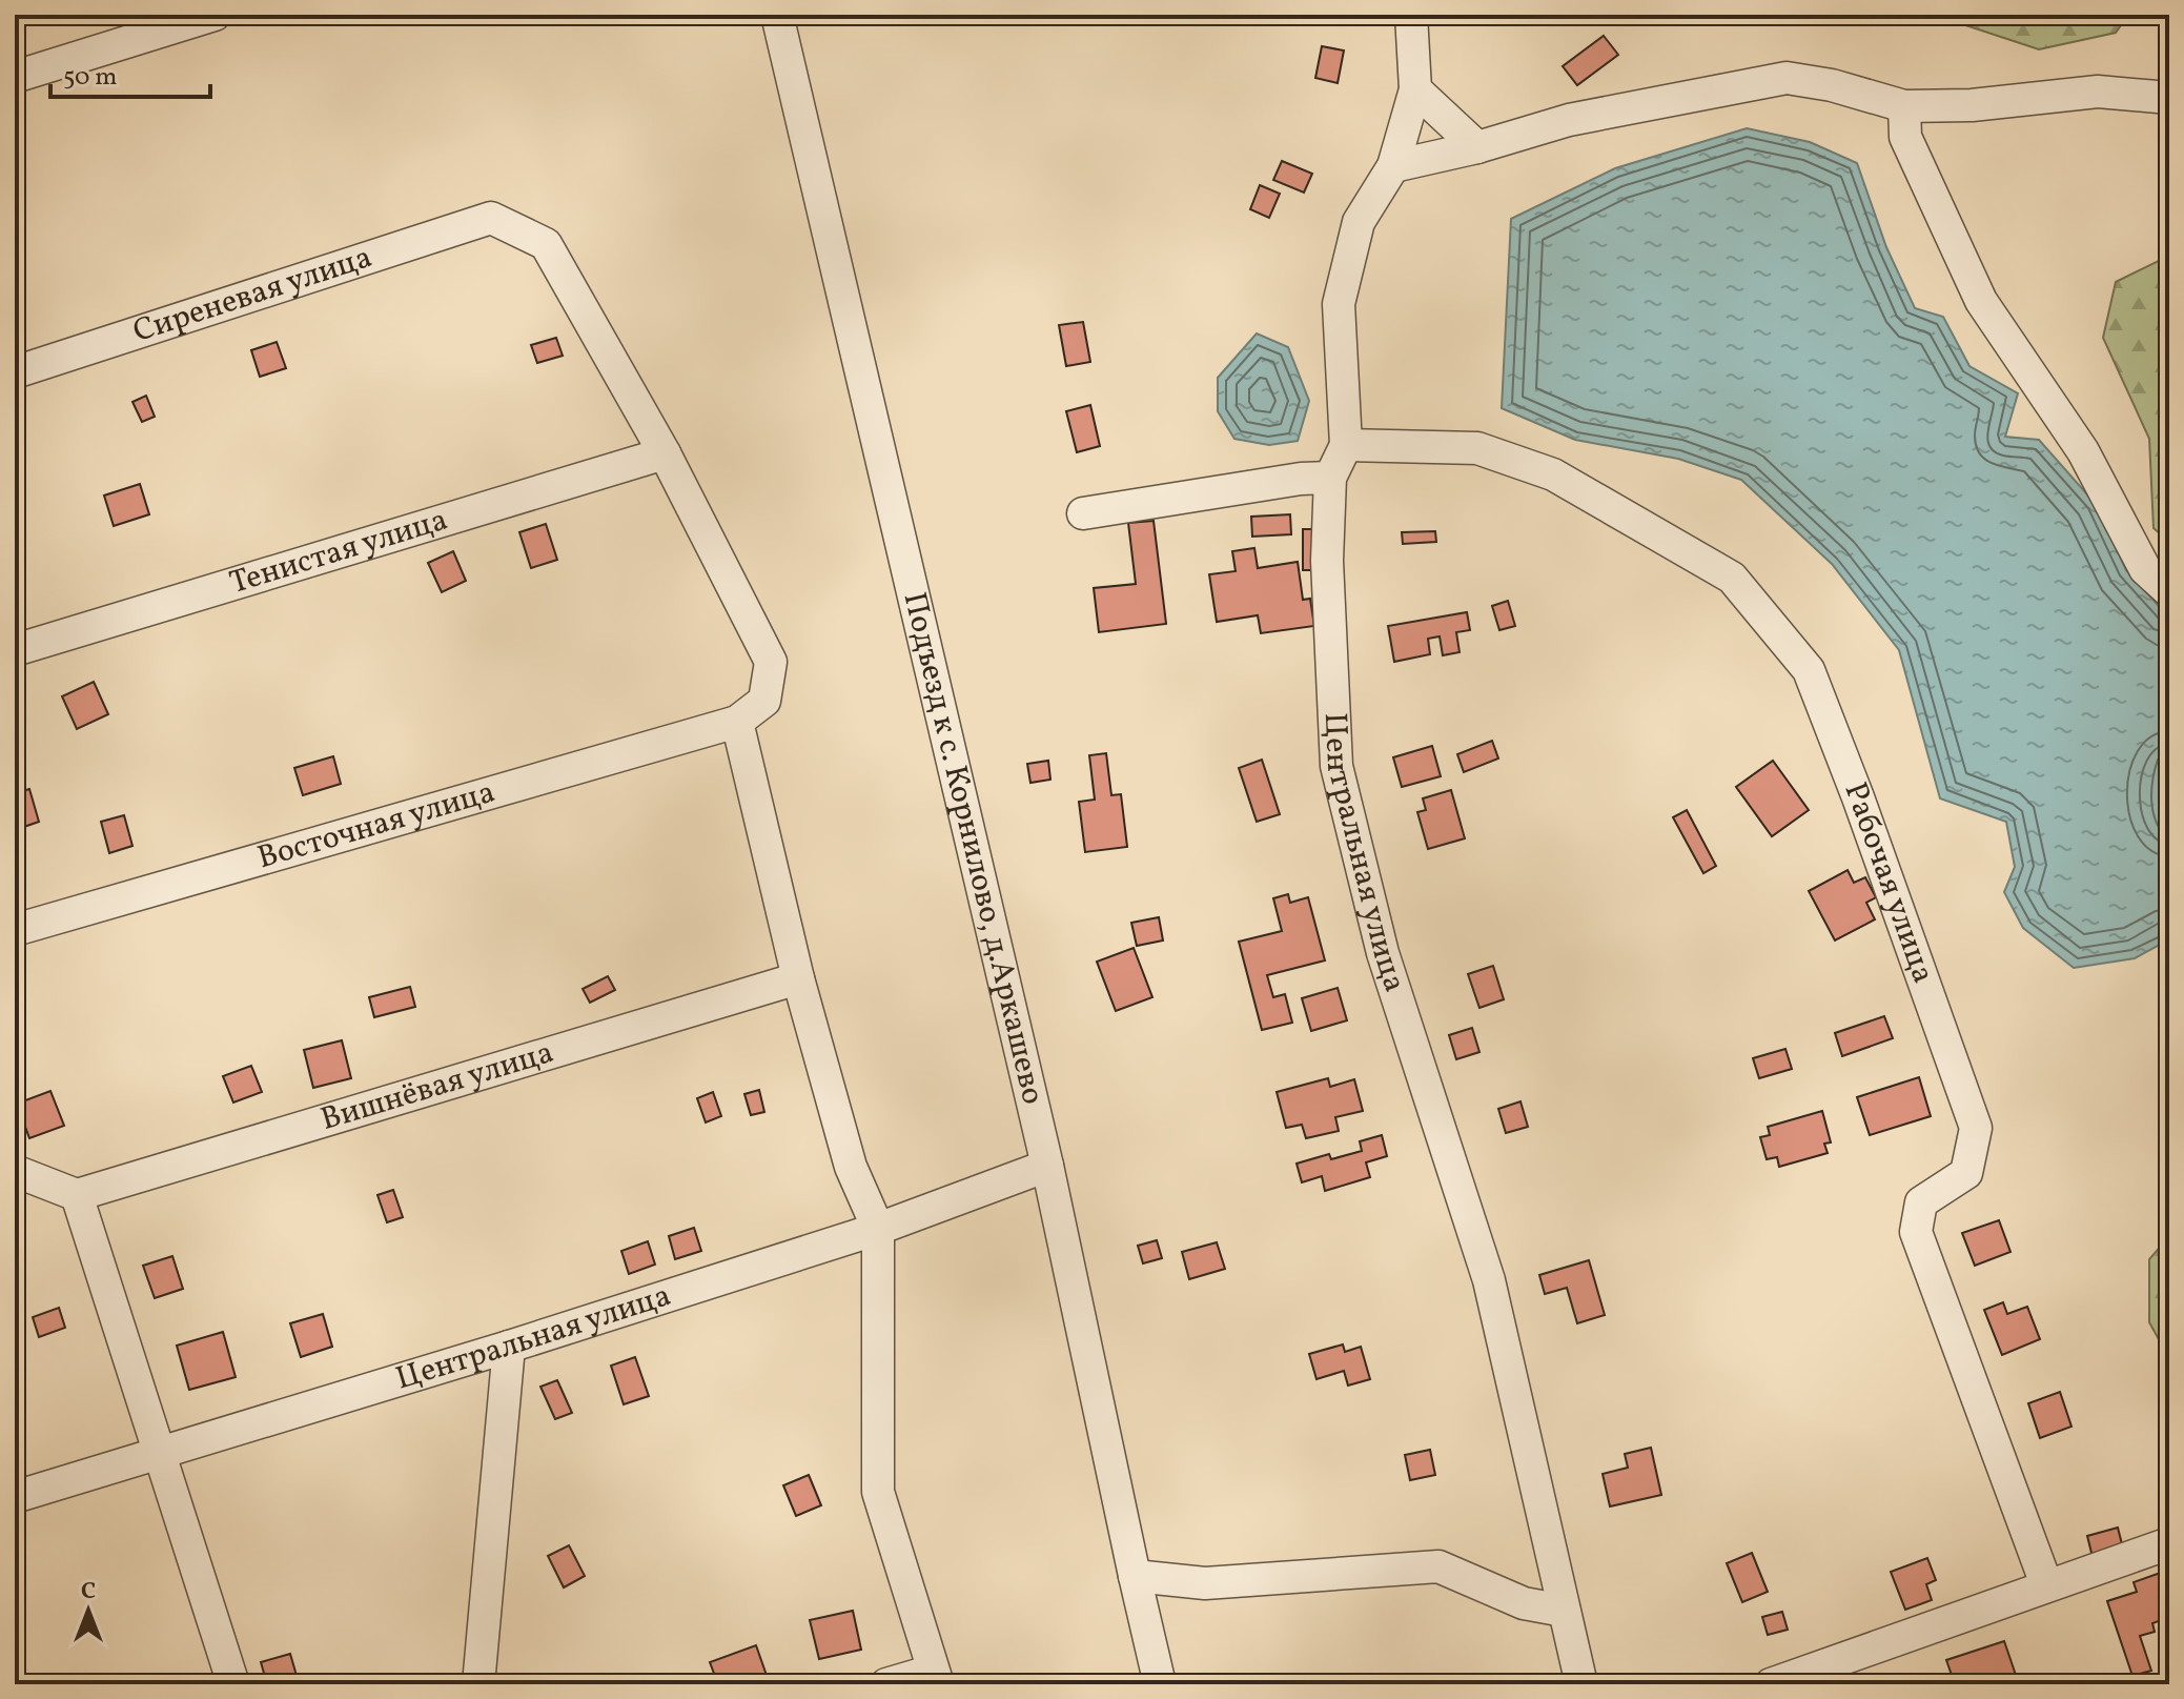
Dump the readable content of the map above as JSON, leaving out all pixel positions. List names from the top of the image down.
{
  "streets": {
    "street": [
      "Сиреневая улица",
      "Тенистая улица",
      "Восточная улица",
      "Подъезд к с. Корнилово, д.Аркашево",
      "Центральная улица",
      "Рабочая улица",
      "Вишнёвая улица"
    ]
  },
  "crossings": [
    ["Сиреневая улица", "Тенистая улица"],
    ["Подъезд к с. Корнилово, д.Аркашево", "Центральная улица"],
    ["Центральная улица", "Рабочая улица"]
  ],
  "scale_bar": "50 m",
  "north": "top"
}
